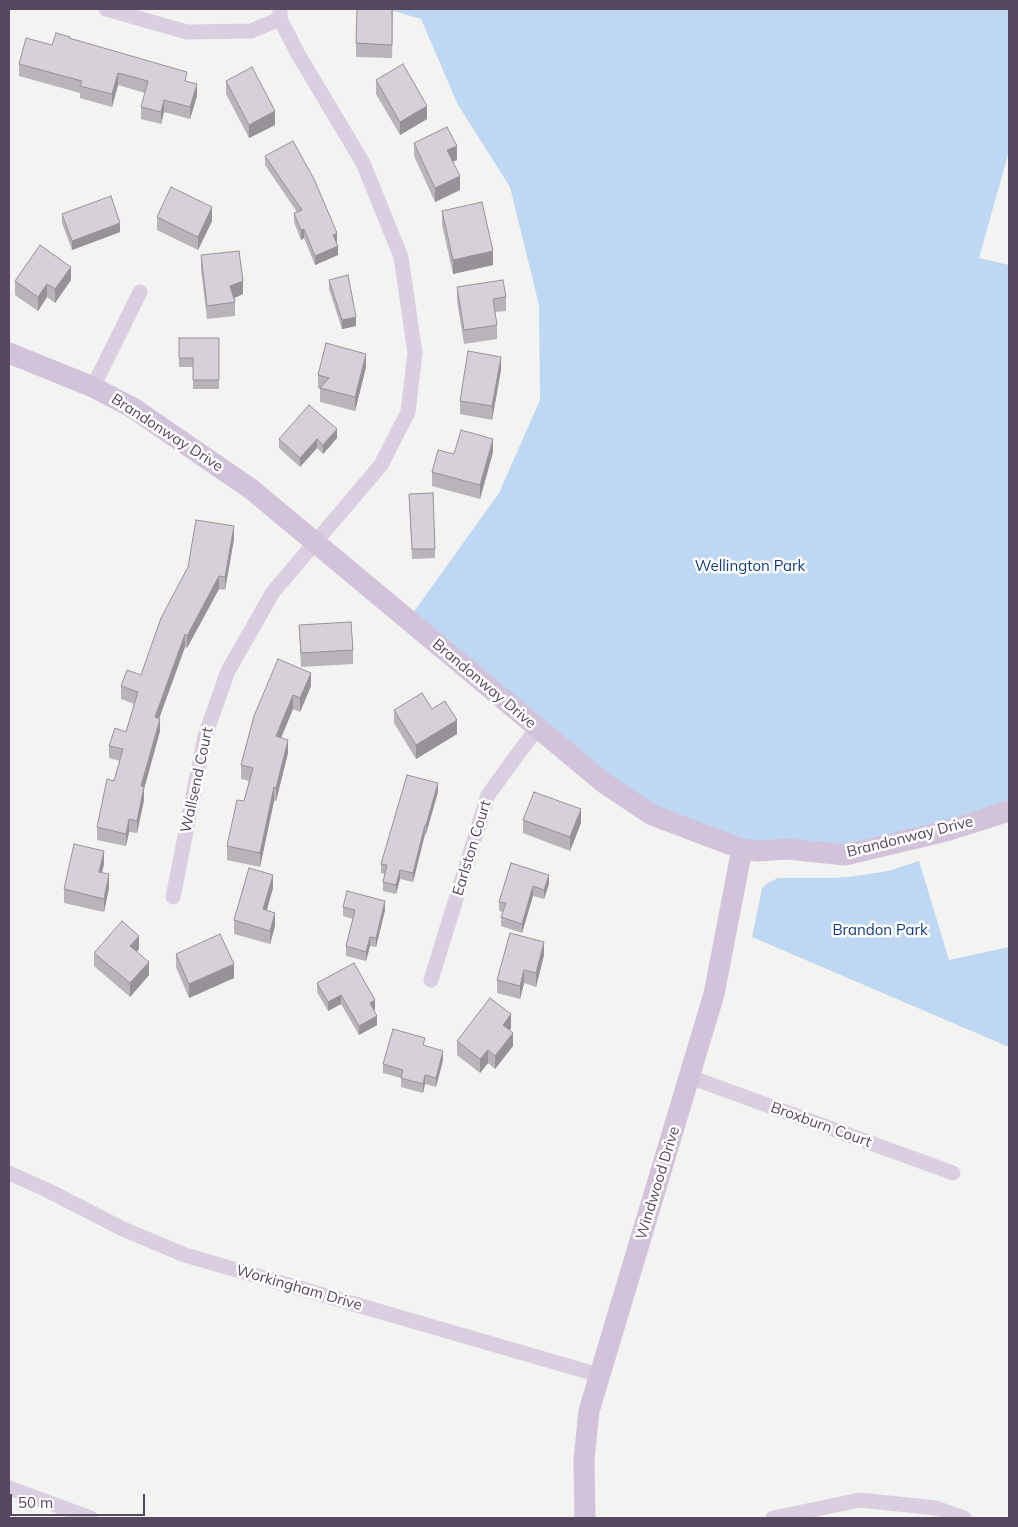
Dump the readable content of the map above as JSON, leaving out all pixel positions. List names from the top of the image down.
{
  "streets": {
    "street": [
      "Brandonway Drive",
      "Wallsend Court",
      "Earlston Court",
      "Broxburn Court",
      "Windwood Drive",
      "Workingham Drive"
    ]
  },
  "crossings": [
    ["Brandonway Drive", "Wallsend Court"],
    ["Brandonway Drive", "Earlston Court"],
    ["Brandonway Drive", "Windwood Drive"],
    ["Broxburn Court", "Windwood Drive"],
    ["Windwood Drive", "Workingham Drive"]
  ],
  "parks": ["Wellington Park", "Brandon Park"],
  "scale_bar": "50 m"
}
